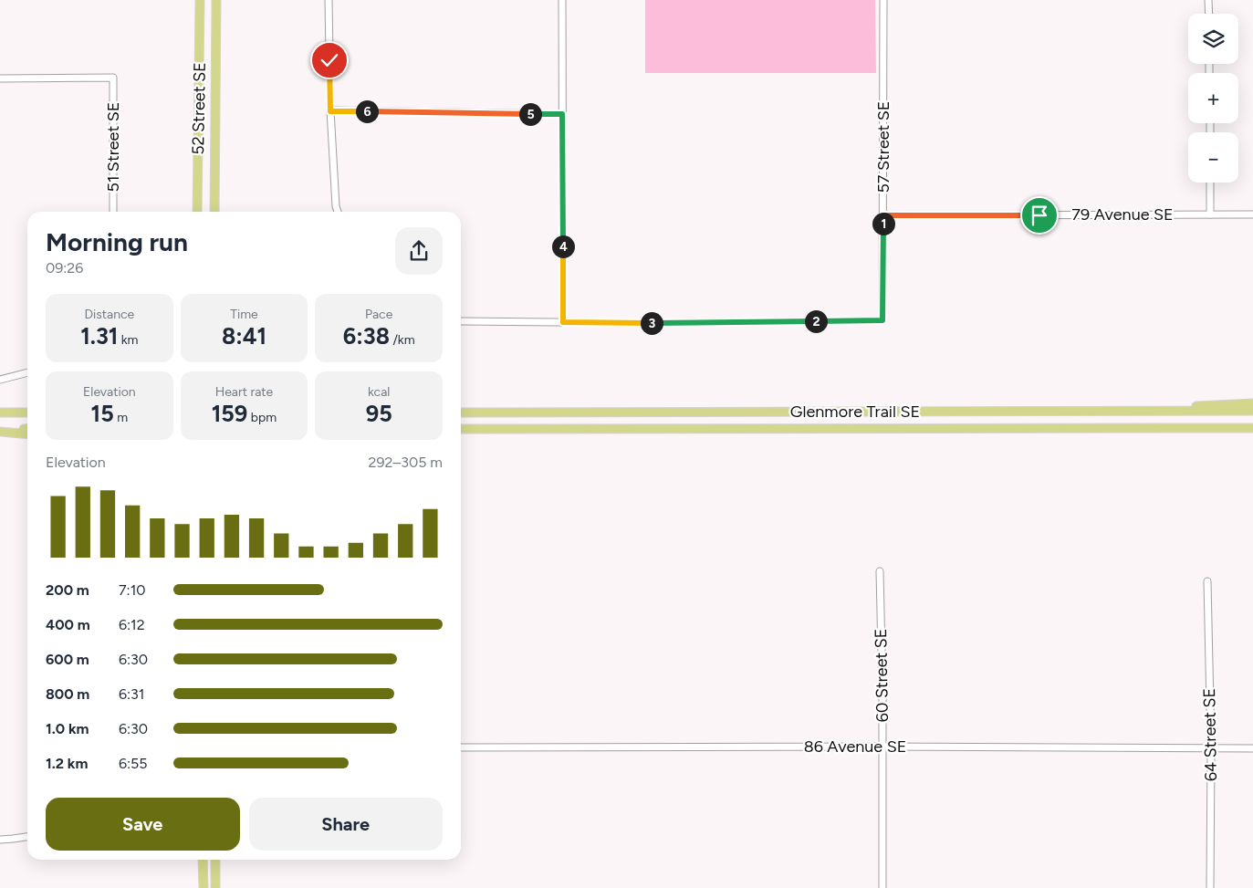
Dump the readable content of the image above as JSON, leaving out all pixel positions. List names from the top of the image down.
{
  "streets": {
    "main road": ["52 Street SE", "Glenmore Trail SE"],
    "street": [
      "51 Street SE",
      "57 Street SE",
      "79 Avenue SE",
      "60 Street SE",
      "64 Street SE",
      "86 Avenue SE"
    ]
  },
  "crossings": [
    ["57 Street SE", "79 Avenue SE"],
    ["60 Street SE", "86 Avenue SE"],
    ["64 Street SE", "86 Avenue SE"]
  ],
  "page": {
    "map_buttons": ["+", "−"],
    "pins": [
      "6",
      "5",
      "1",
      "4",
      "2",
      "3"
    ],
    "heading": ["Morning run", "09:26"],
    "stats": [
      ["Distance", "1.31 km"],
      ["Time", "8:41"],
      ["Pace", "6:38 /km"],
      ["Elevation", "15 m"],
      ["Heart rate", "159 bpm"],
      ["kcal", "95"]
    ],
    "chart": ["Elevation", "292–305 m"],
    "list": [
      {
        "name": "200 m",
        "note": "7:10"
      },
      {
        "name": "400 m",
        "note": "6:12"
      },
      {
        "name": "600 m",
        "note": "6:30"
      },
      {
        "name": "800 m",
        "note": "6:31"
      },
      {
        "name": "1.0 km",
        "note": "6:30"
      },
      {
        "name": "1.2 km",
        "note": "6:55"
      }
    ],
    "buttons": ["Save", "Share"]
  }
}
